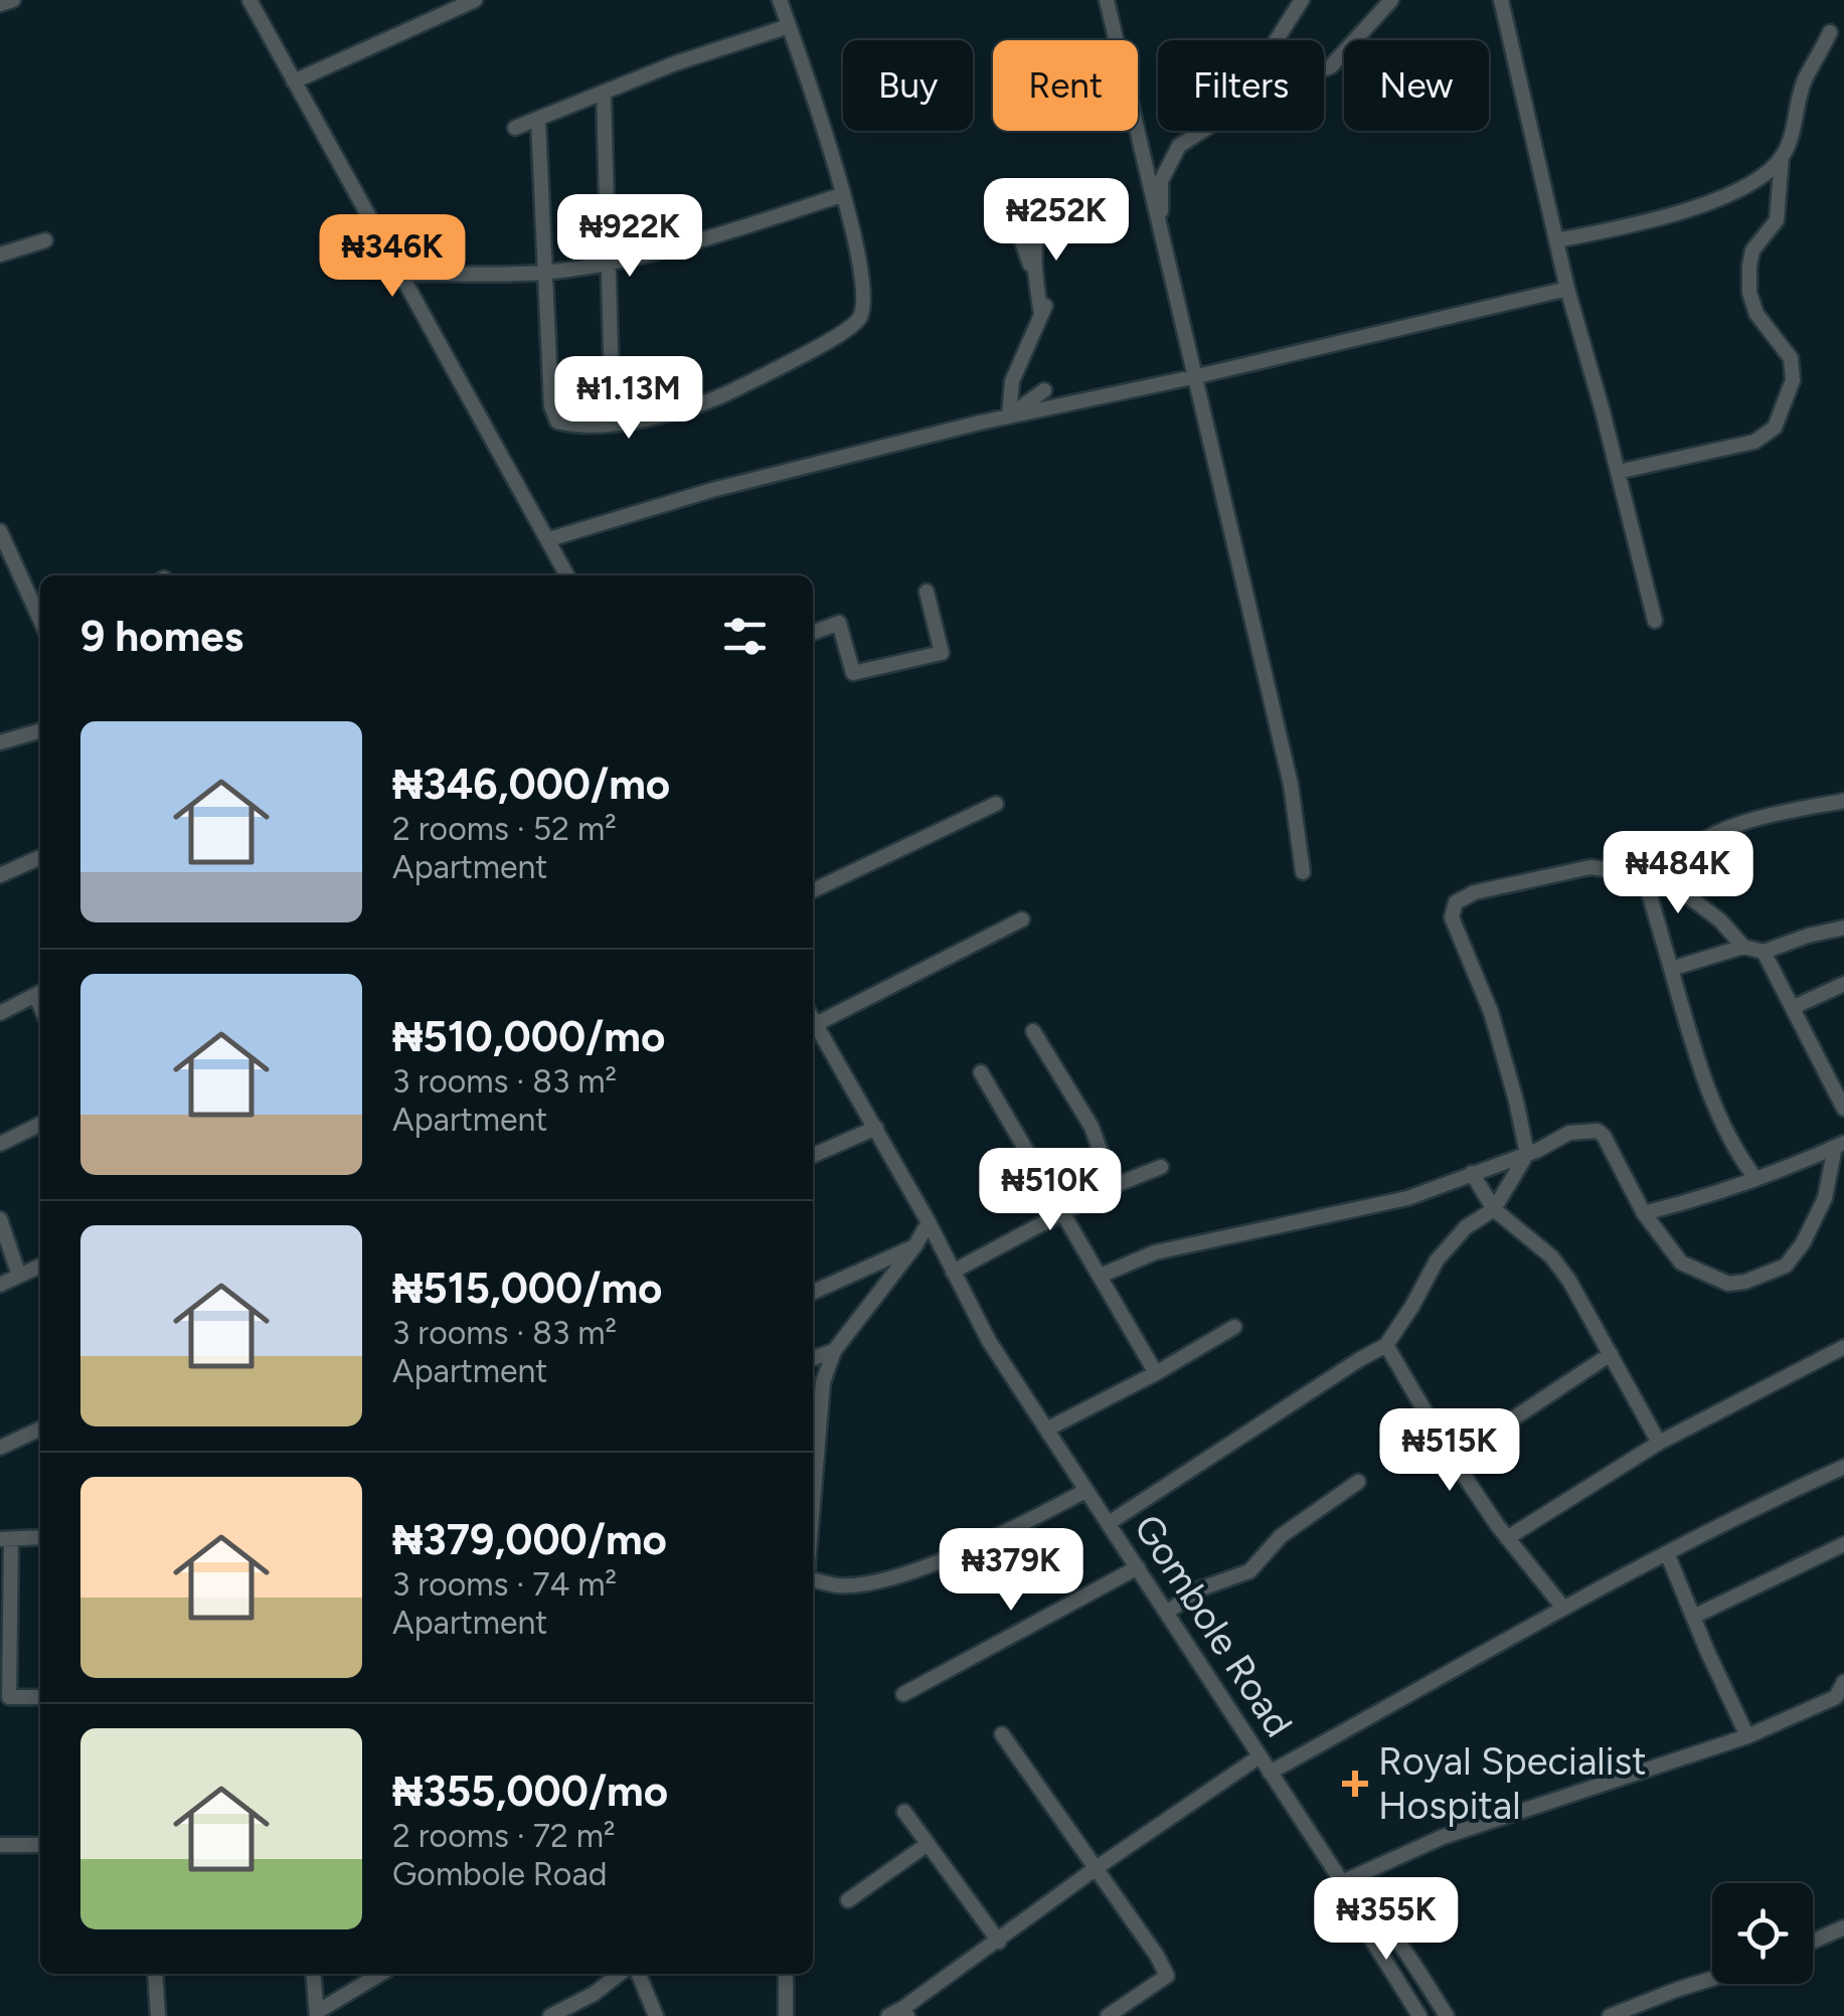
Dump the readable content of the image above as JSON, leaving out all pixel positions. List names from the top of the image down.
{
  "streets": {
    "street": ["Gombole Road"]
  },
  "places": {
    "health": ["Royal Specialist Hospital"]
  },
  "page": {
    "chip": [
      "Buy",
      "Rent",
      "Filters",
      "New"
    ],
    "price": [
      "₦252K",
      "₦922K",
      "₦346K",
      "₦1.13M",
      "₦484K",
      "₦510K",
      "₦515K",
      "₦379K",
      "₦355K"
    ],
    "heading": "9 homes",
    "list": [
      {
        "name": "₦346,000/mo",
        "note": "2 rooms · 52 m² · Apartment"
      },
      {
        "name": "₦510,000/mo",
        "note": "3 rooms · 83 m² · Apartment"
      },
      {
        "name": "₦515,000/mo",
        "note": "3 rooms · 83 m² · Apartment"
      },
      {
        "name": "₦379,000/mo",
        "note": "3 rooms · 74 m² · Apartment"
      },
      {
        "name": "₦355,000/mo",
        "note": "2 rooms · 72 m² · Gombole Road"
      }
    ]
  }
}
